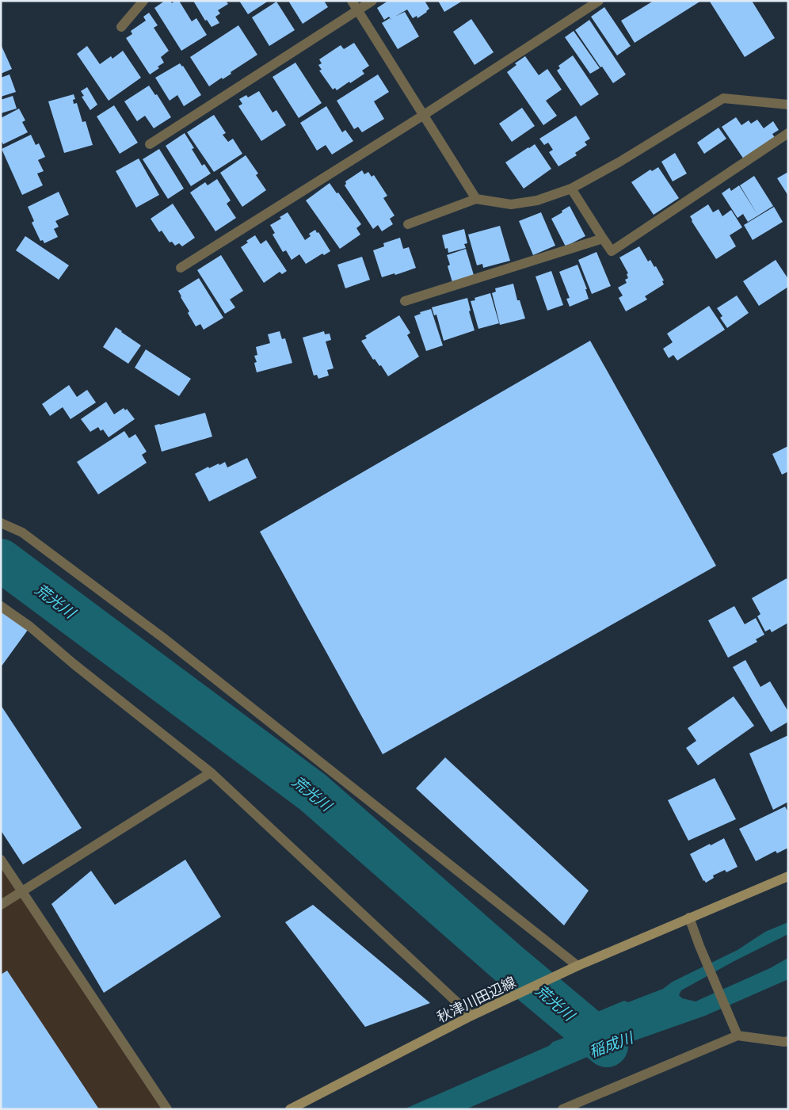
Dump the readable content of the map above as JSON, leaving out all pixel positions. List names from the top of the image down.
{
  "streets": {
    "main road": ["秋津川田辺線"]
  },
  "water": ["荒光川", "稲成川"]
}
